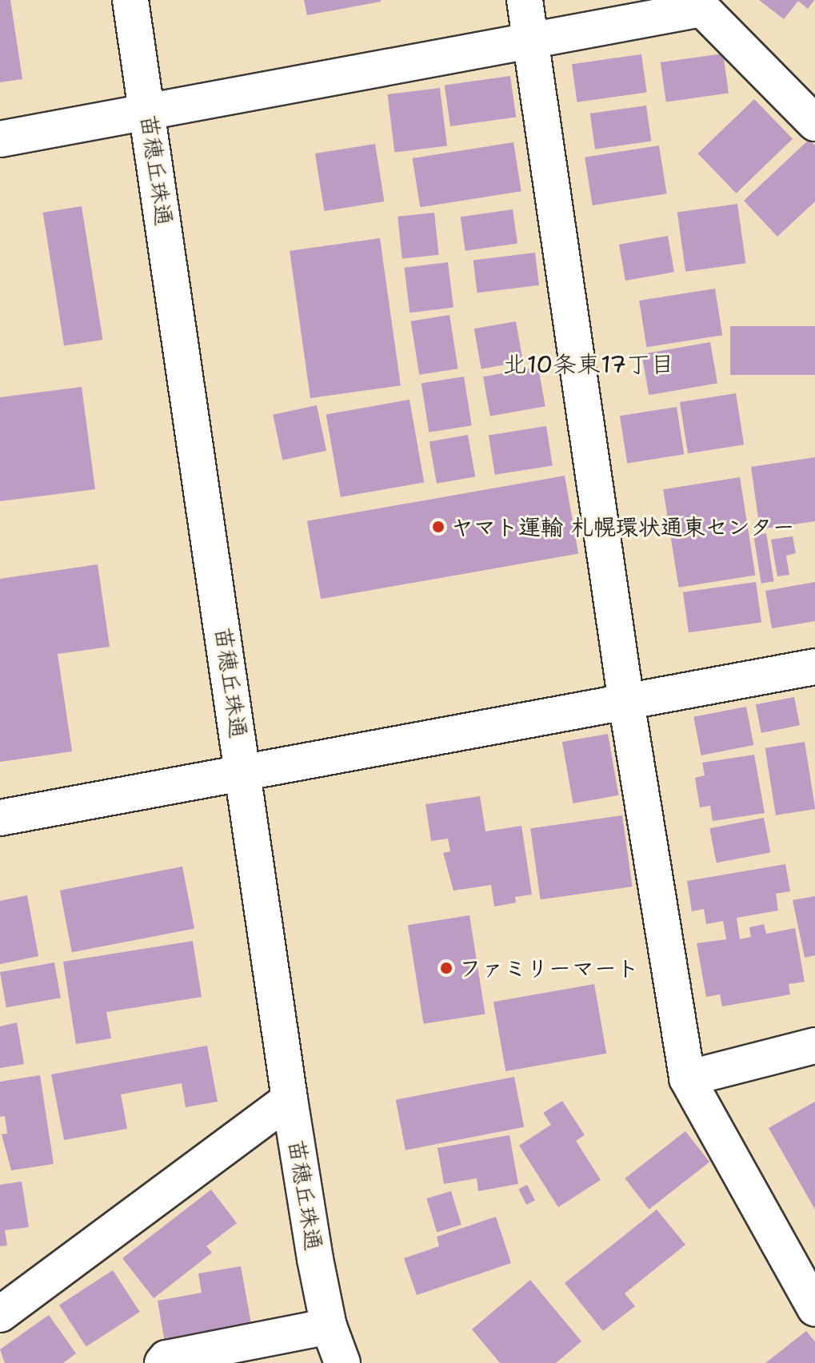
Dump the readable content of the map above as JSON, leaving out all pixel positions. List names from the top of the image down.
{
  "streets": {
    "street": ["苗穂丘珠通"]
  },
  "districts": ["北10条東17丁目"],
  "places": ["ヤマト運輸 札幌環状通東センター", "ファミリーマート"]
}
